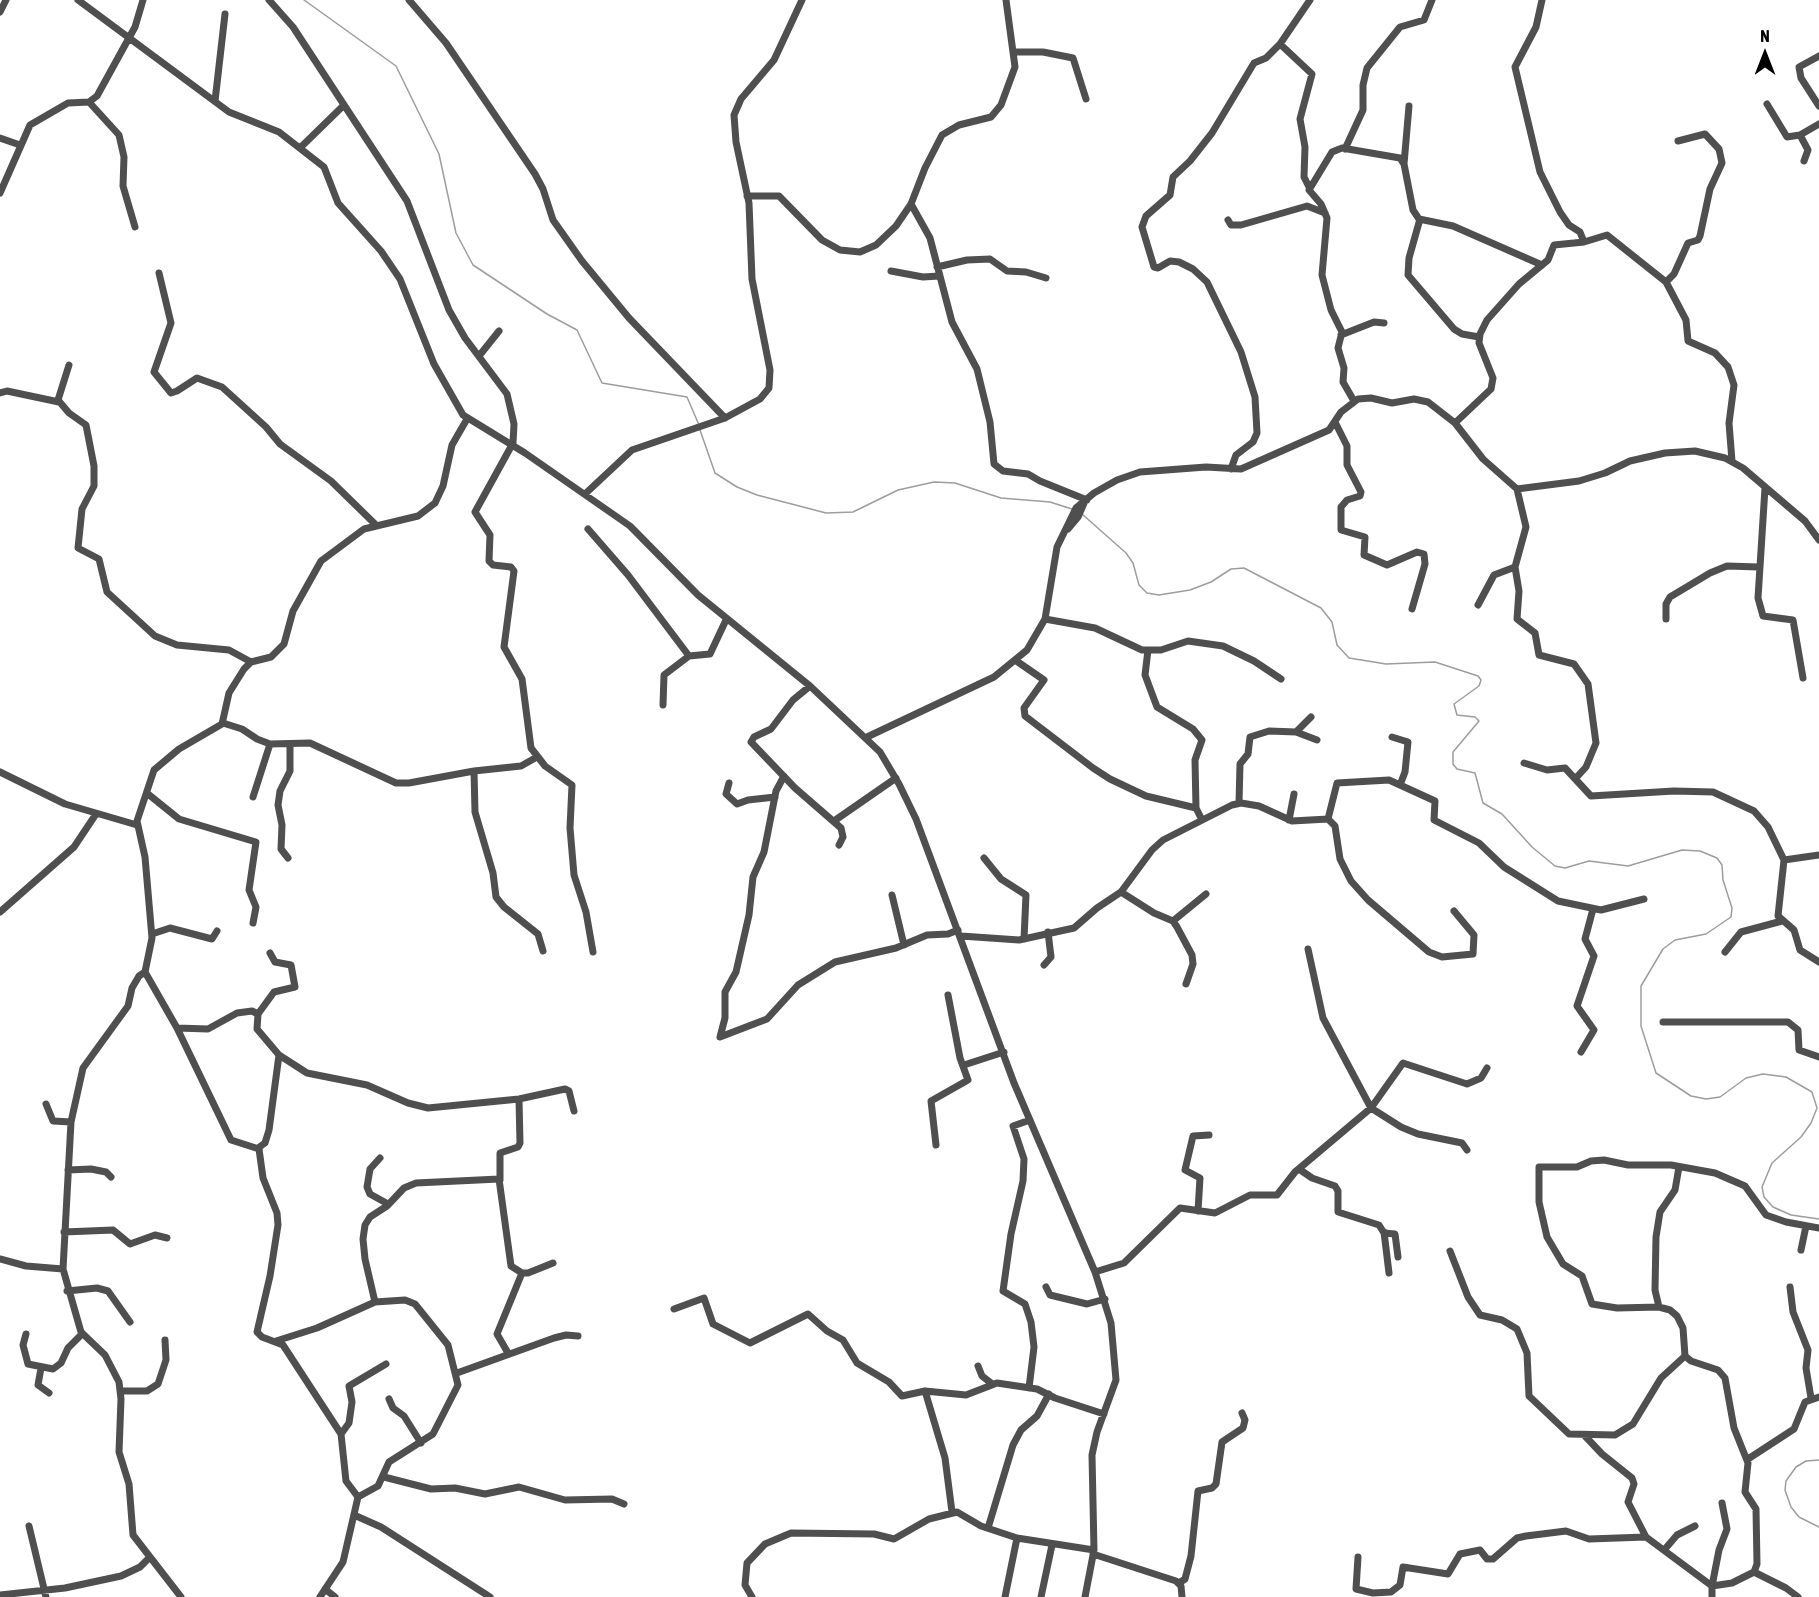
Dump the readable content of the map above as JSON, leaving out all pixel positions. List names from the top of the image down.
{
  "north": "top"
}
